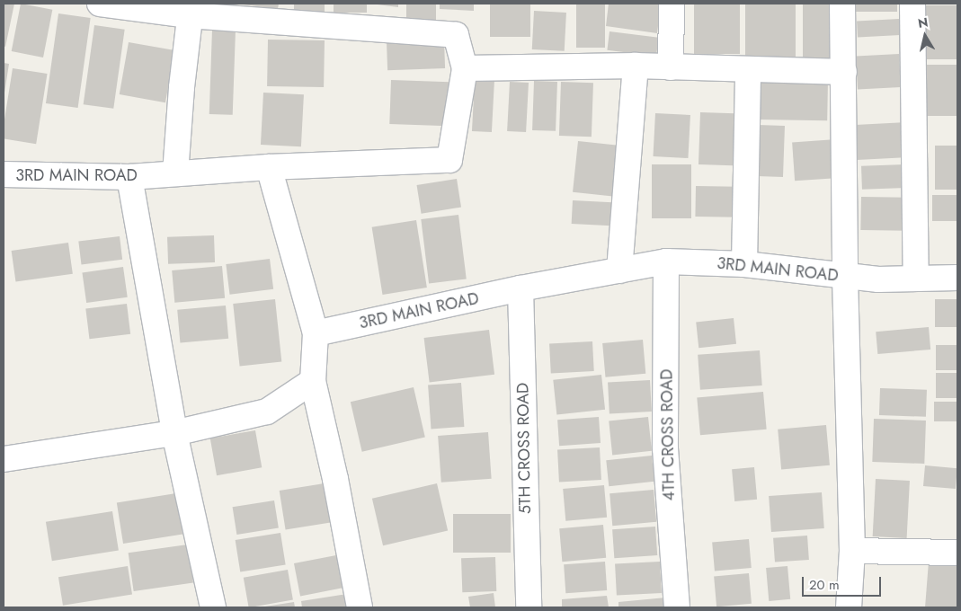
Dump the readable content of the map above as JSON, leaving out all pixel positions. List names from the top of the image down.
{
  "streets": {
    "street": ["3RD MAIN ROAD", "4TH CROSS ROAD", "5TH CROSS ROAD"]
  },
  "crossings": [
    ["3RD MAIN ROAD", "4TH CROSS ROAD"],
    ["3RD MAIN ROAD", "5TH CROSS ROAD"]
  ],
  "scale_bar": "20 m",
  "north": "top"
}
